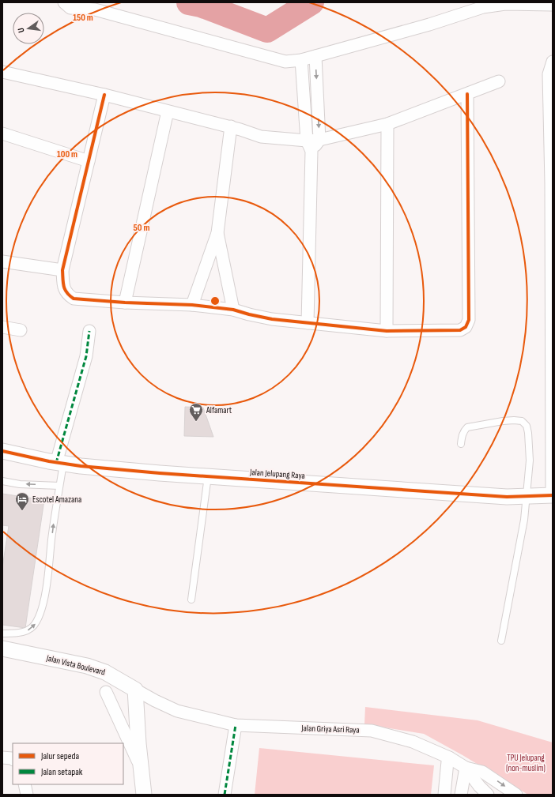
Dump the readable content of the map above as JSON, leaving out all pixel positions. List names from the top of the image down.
{
  "streets": {
    "street": ["Jalan Jelupang Raya", "Jalan Vista Boulevard", "Jalan Griya Asri Raya"]
  },
  "crossings": [
    ["Jalan Vista Boulevard", "Jalan Griya Asri Raya"]
  ],
  "parks": ["TPU Jelupang (non-muslim)"],
  "places": {
    "supermarket": ["Alfamart"],
    "hotel": ["Escotel Amazana"]
  },
  "legend": ["Jalur sepeda", "Jalan setapak"],
  "north": "left",
  "rings": ["150 m", "100 m", "50 m"]
}
